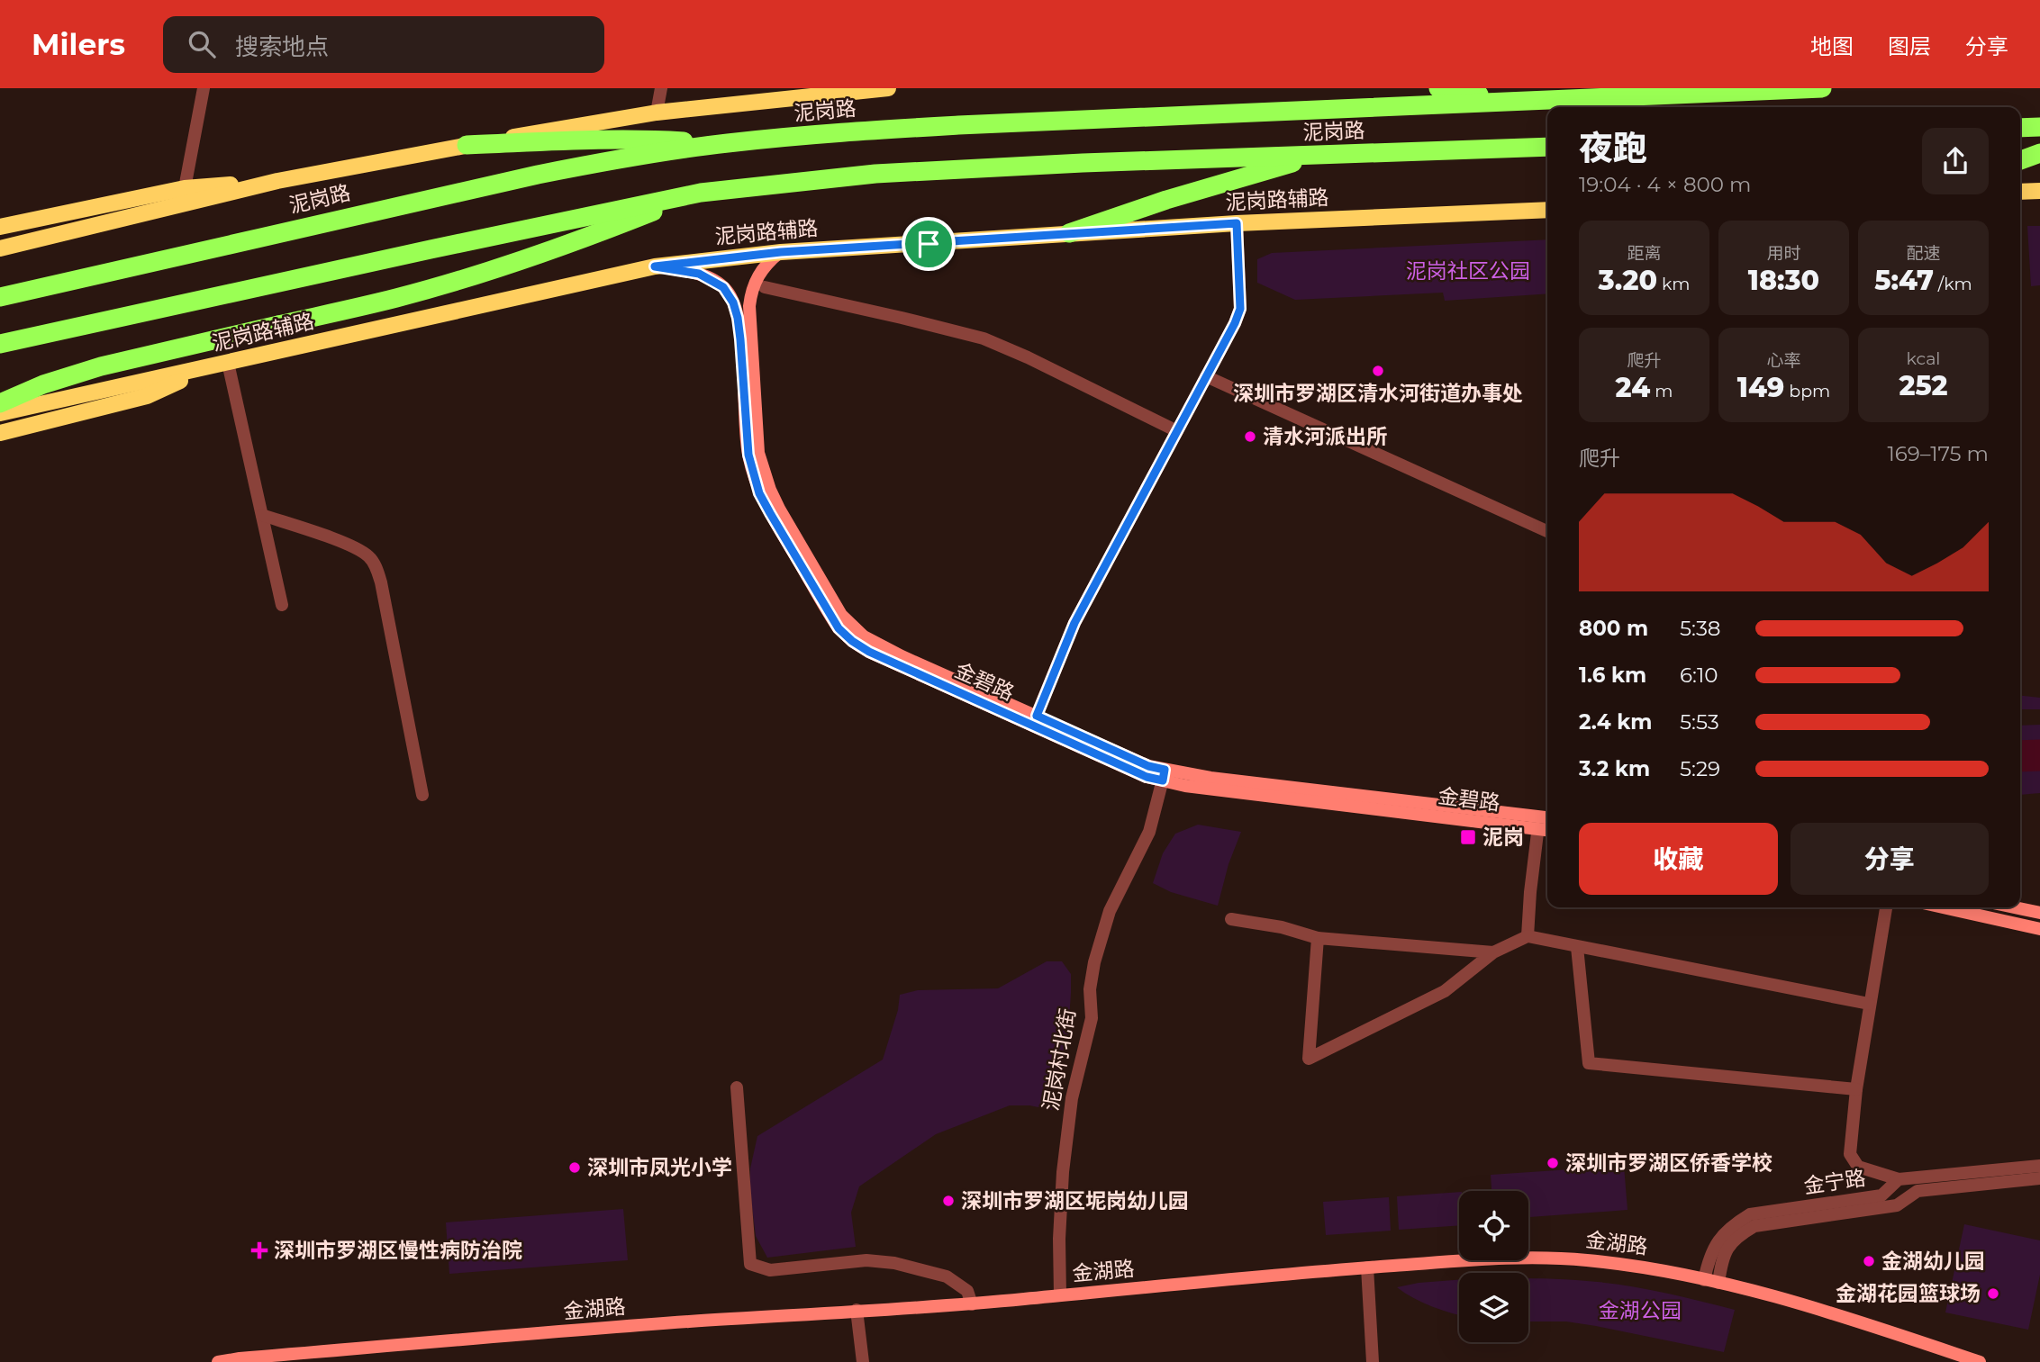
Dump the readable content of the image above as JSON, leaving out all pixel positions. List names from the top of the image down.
{
  "streets": {
    "highway": ["泥岗路"],
    "main road": ["泥岗路辅路"],
    "street": [
      "金碧路",
      "泥岗村北街",
      "金宁路",
      "金湖路"
    ]
  },
  "crossings": [
    ["泥岗路辅路", "金碧路"],
    ["金碧路", "泥岗村北街"],
    ["泥岗村北街", "金湖路"],
    ["金宁路", "金湖路"]
  ],
  "parks": ["泥岗社区公园", "金湖公园"],
  "places": {
    "other": [
      "深圳市罗湖区清水河街道办事处",
      "清水河派出所",
      "深圳市罗湖区侨香学校",
      "深圳市凤光小学",
      "深圳市罗湖区坭岗幼儿园",
      "金湖幼儿园",
      "金湖花园篮球场"
    ],
    "transit": ["泥岗"],
    "health": ["深圳市罗湖区慢性病防治院"]
  },
  "page": {
    "header": "Milers",
    "search": "搜索地点",
    "nav": ["地图", "图层", "分享"],
    "heading": ["夜跑", "19:04 · 4 × 800 m"],
    "stats": [
      ["距离", "3.20 km"],
      ["用时", "18:30"],
      ["配速", "5:47 /km"],
      ["爬升", "24 m"],
      ["心率", "149 bpm"],
      ["kcal", "252"]
    ],
    "chart": ["爬升", "169–175 m"],
    "list": [
      {
        "name": "800 m",
        "note": "5:38"
      },
      {
        "name": "1.6 km",
        "note": "6:10"
      },
      {
        "name": "2.4 km",
        "note": "5:53"
      },
      {
        "name": "3.2 km",
        "note": "5:29"
      }
    ],
    "buttons": ["收藏", "分享"]
  }
}
